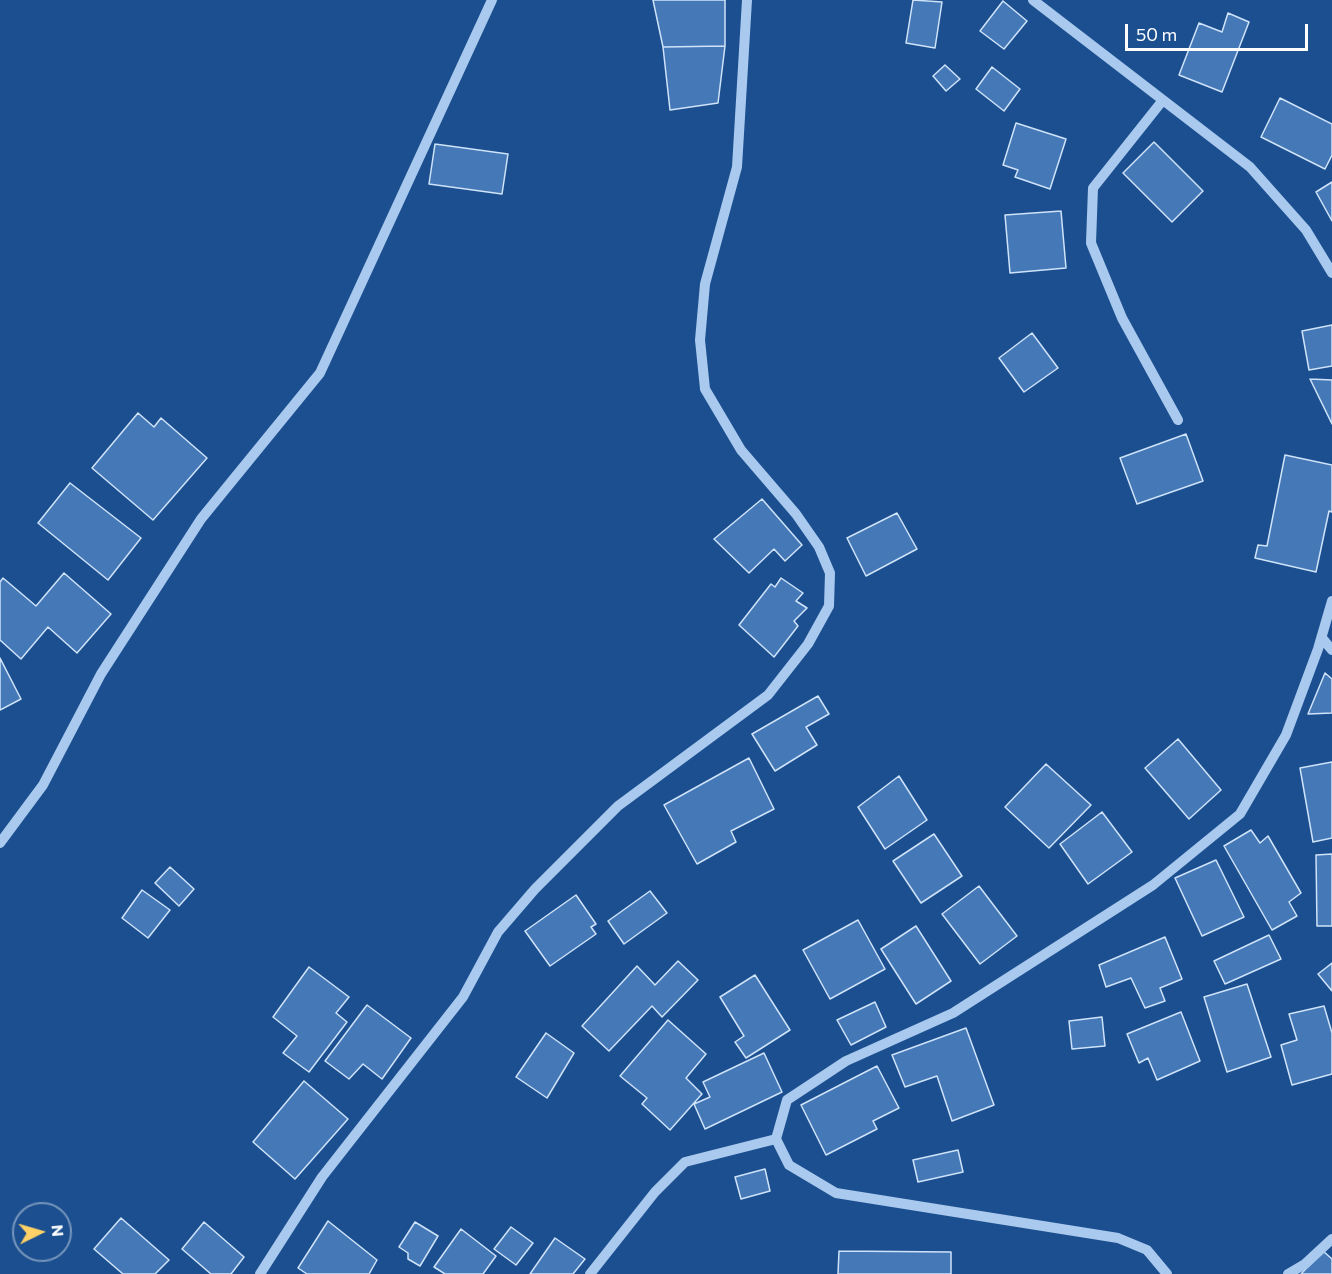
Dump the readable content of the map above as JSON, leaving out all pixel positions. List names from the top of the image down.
{
  "scale_bar": "50 m",
  "north": "right"
}
